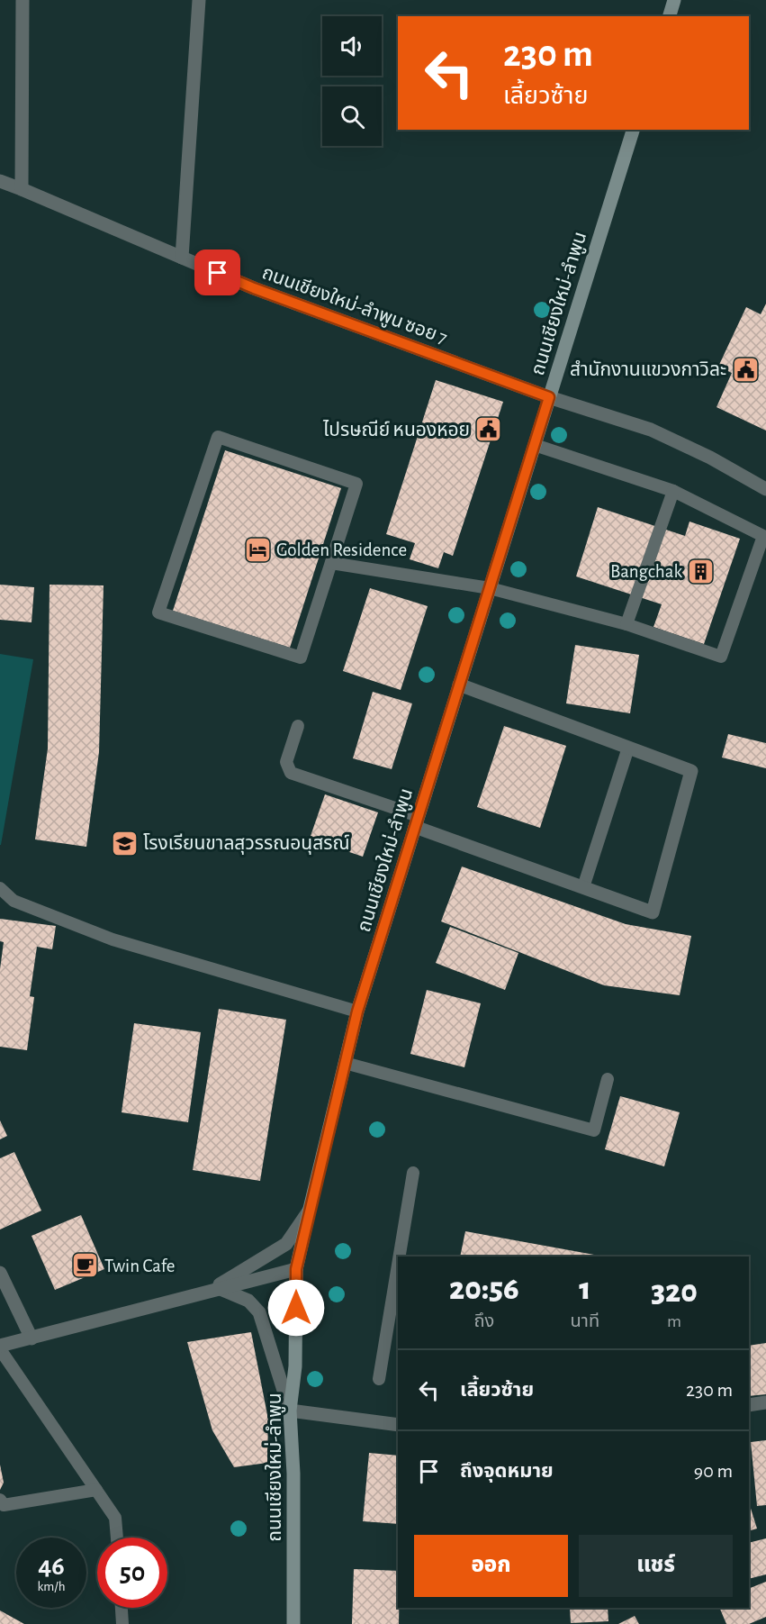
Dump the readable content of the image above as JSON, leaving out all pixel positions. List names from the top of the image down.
{
  "streets": {
    "main road": ["ถนนเชียงใหม่-ลำพูน"],
    "street": ["ถนนเชียงใหม่-ลำพูน ซอย 7"]
  },
  "crossings": [
    ["ถนนเชียงใหม่-ลำพูน", "ถนนเชียงใหม่-ลำพูน ซอย 7"]
  ],
  "places": {
    "public building": ["สำนักงานแขวงกาวิละ", "ไปรษณีย์ หนองหอย"],
    "hotel": ["Golden Residence"],
    "building": ["Bangchak"],
    "school or university": ["โรงเรียนขาลสุวรรณอนุสรณ์"],
    "cafe": ["Twin Cafe"]
  },
  "page": {
    "turn": ["230 m", "เลี้ยวซ้าย"],
    "eta": [
      "20:56",
      "ถึง",
      "1",
      "นาที",
      "320",
      "m"
    ],
    "list": [
      {
        "name": "เลี้ยวซ้าย",
        "value": "230 m"
      },
      {
        "name": "ถึงจุดหมาย",
        "value": "90 m"
      }
    ],
    "buttons": ["ออก", "แชร์"],
    "speed": "46 km/h",
    "limit": "50"
  }
}
